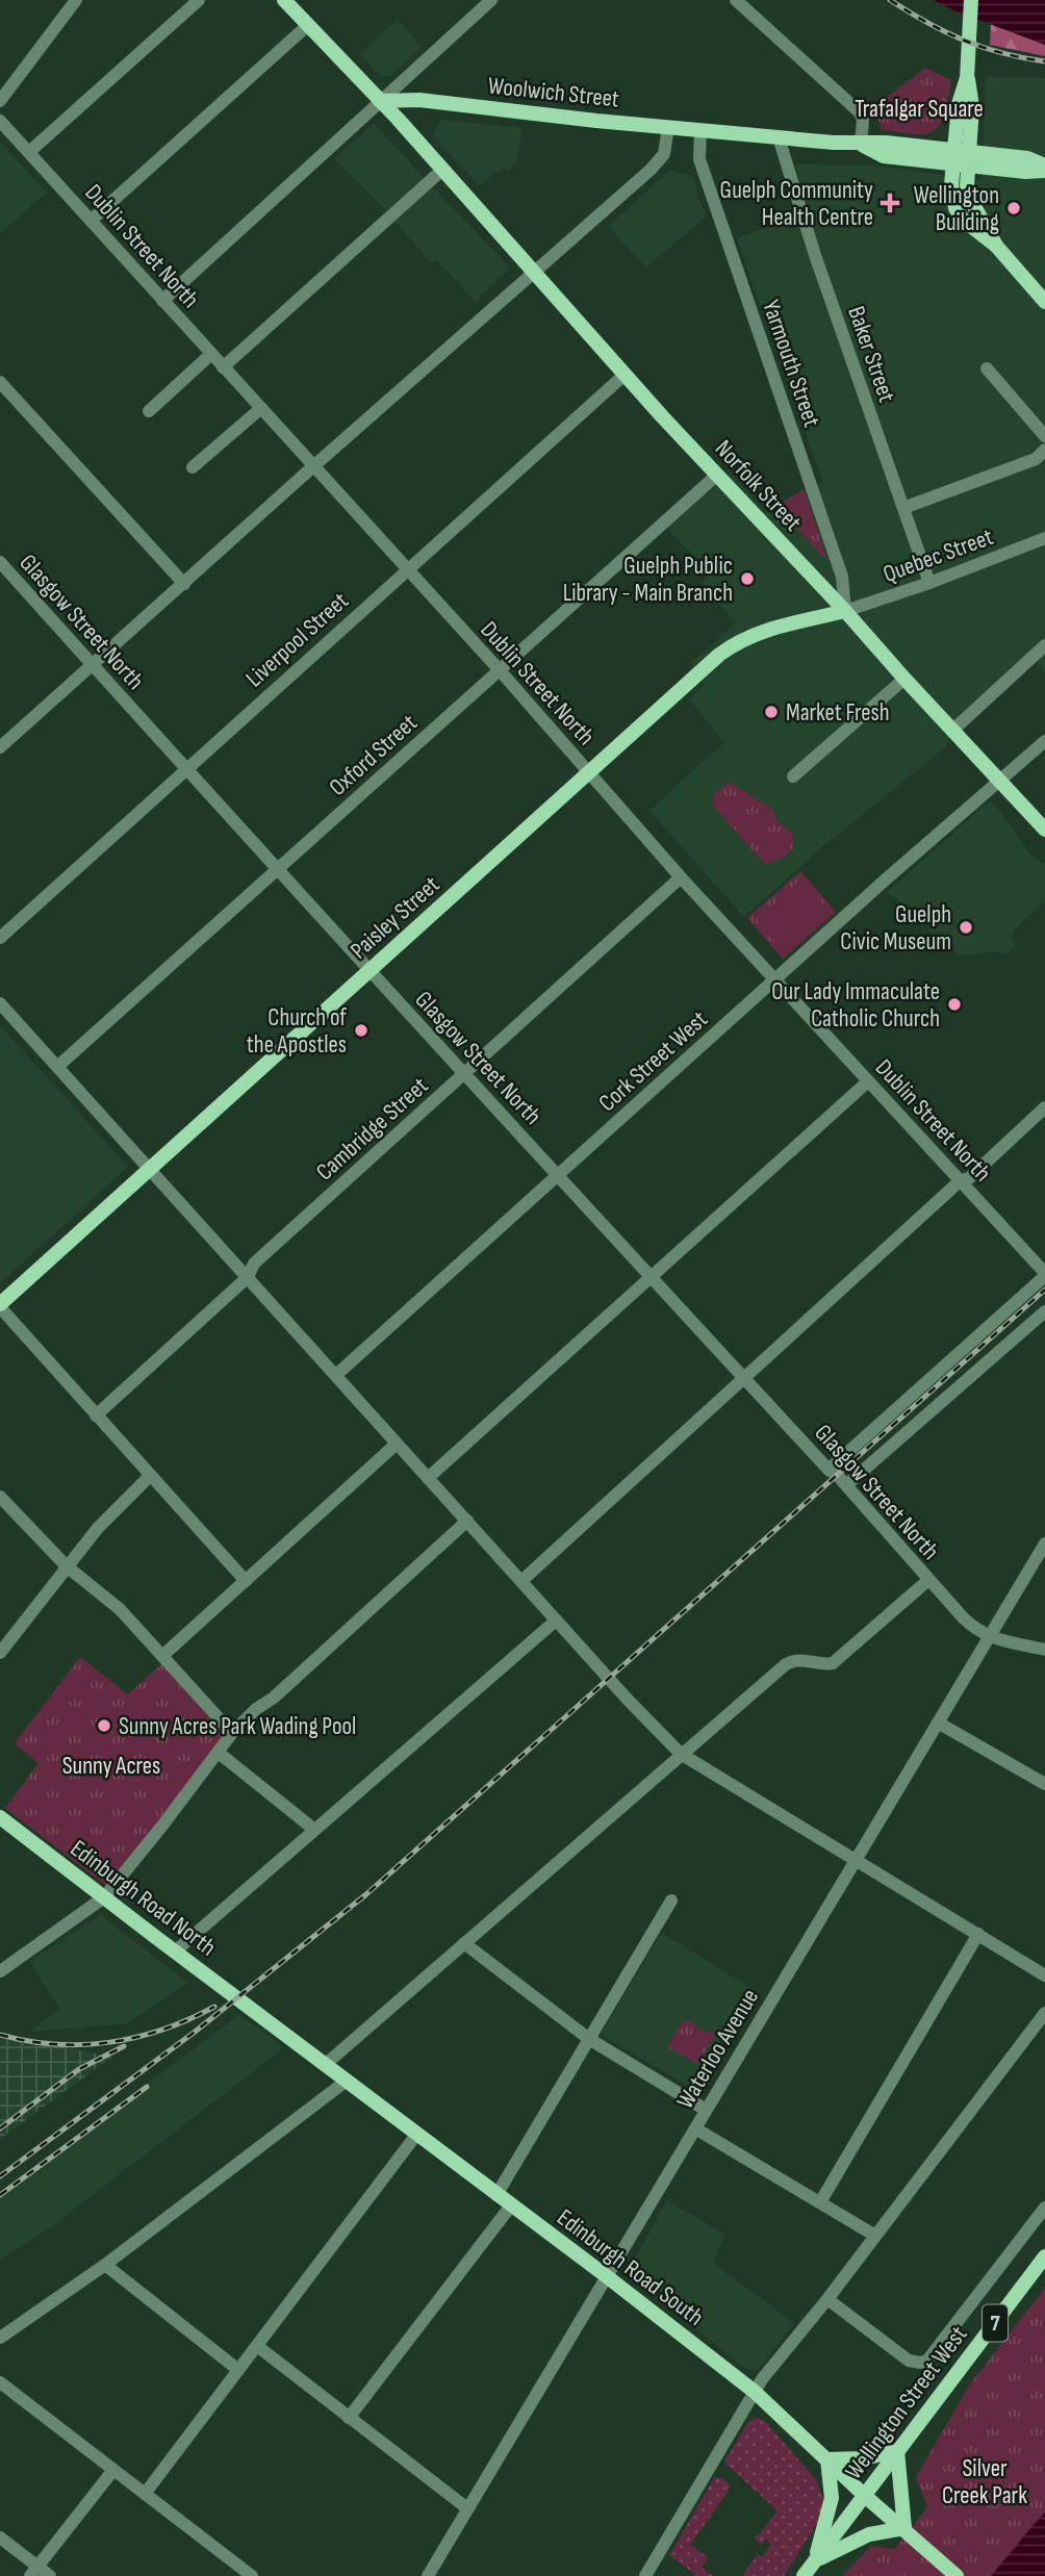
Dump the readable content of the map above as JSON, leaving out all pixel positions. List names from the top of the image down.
{
  "streets": {
    "main road": [
      "Woolwich Street",
      "Norfolk Street",
      "Paisley Street",
      "Edinburgh Road North",
      "Edinburgh Road South",
      "7",
      "Wellington Street West"
    ],
    "street": [
      "Dublin Street North",
      "Baker Street",
      "Yarmouth Street",
      "Quebec Street",
      "Glasgow Street North",
      "Liverpool Street",
      "Oxford Street",
      "Cork Street West",
      "Cambridge Street",
      "Waterloo Avenue"
    ]
  },
  "crossings": [
    ["Woolwich Street", "Baker Street"],
    ["Woolwich Street", "Yarmouth Street"],
    ["Woolwich Street", "Norfolk Street"],
    ["Dublin Street North", "Liverpool Street"],
    ["Dublin Street North", "Oxford Street"],
    ["Dublin Street North", "Paisley Street"],
    ["Dublin Street North", "Cork Street West"],
    ["Dublin Street North", "Cambridge Street"],
    ["Baker Street", "Quebec Street"],
    ["Yarmouth Street", "Norfolk Street"],
    ["Yarmouth Street", "Quebec Street"],
    ["Yarmouth Street", "Paisley Street"],
    ["Norfolk Street", "Quebec Street"],
    ["Norfolk Street", "Liverpool Street"],
    ["Norfolk Street", "Oxford Street"],
    ["Norfolk Street", "Paisley Street"],
    ["Norfolk Street", "Cork Street West"],
    ["Quebec Street", "Paisley Street"],
    ["Glasgow Street North", "Liverpool Street"],
    ["Glasgow Street North", "Oxford Street"],
    ["Glasgow Street North", "Paisley Street"],
    ["Glasgow Street North", "Cork Street West"],
    ["Glasgow Street North", "Cambridge Street"],
    ["Glasgow Street North", "Waterloo Avenue"],
    ["Edinburgh Road North", "Edinburgh Road South"],
    ["Waterloo Avenue", "Edinburgh Road South"],
    ["Edinburgh Road South", "Wellington Street West"]
  ],
  "parks": ["Trafalgar Square", "Sunny Acres", "Silver Creek Park"],
  "places": {
    "health": ["Guelph Community Health Centre"],
    "other": [
      "Wellington Building",
      "Guelph Public Library - Main Branch",
      "Market Fresh",
      "Guelph Civic Museum",
      "Our Lady Immaculate Catholic Church",
      "Church of the Apostles",
      "Sunny Acres Park Wading Pool"
    ]
  }
}
